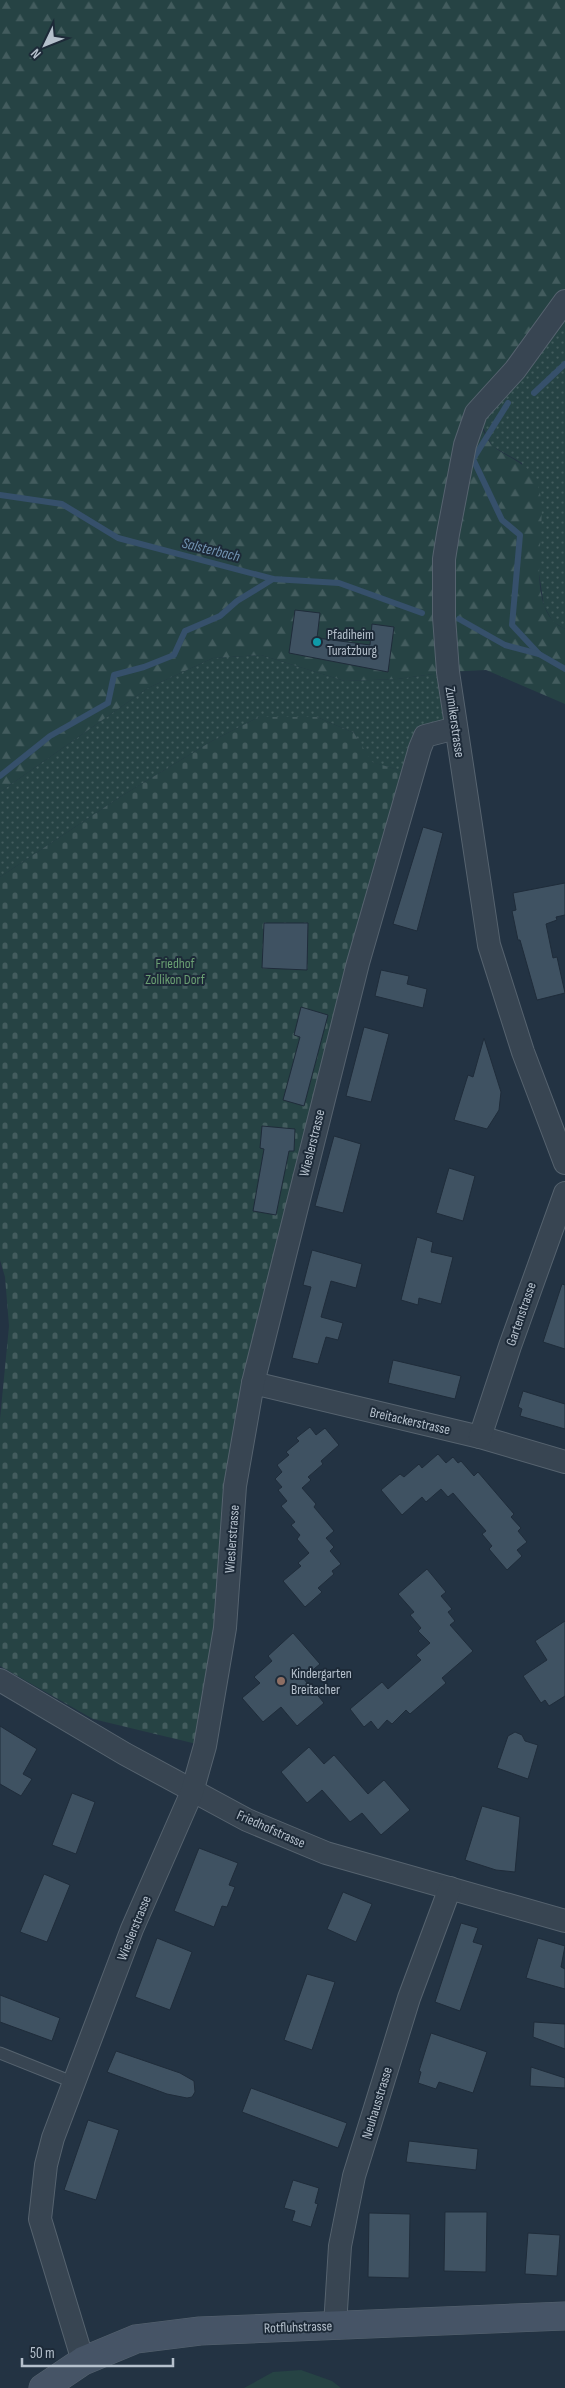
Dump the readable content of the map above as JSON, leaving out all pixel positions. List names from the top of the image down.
{
  "streets": {
    "main road": ["Rotfluhstrasse"],
    "street": [
      "Zumikerstrasse",
      "Wieslerstrasse",
      "Gartenstrasse",
      "Breitackerstrasse",
      "Friedhofstrasse",
      "Neuhausstrasse"
    ]
  },
  "crossings": [
    ["Zumikerstrasse", "Wieslerstrasse"],
    ["Wieslerstrasse", "Breitackerstrasse"],
    ["Wieslerstrasse", "Friedhofstrasse"],
    ["Wieslerstrasse", "Rotfluhstrasse"],
    ["Gartenstrasse", "Breitackerstrasse"],
    ["Friedhofstrasse", "Neuhausstrasse"],
    ["Neuhausstrasse", "Rotfluhstrasse"]
  ],
  "water": ["Salsterbach"],
  "parks": ["Friedhof Zollikon Dorf"],
  "places": ["Pfadiheim Turatzburg", "Kindergarten Breitacher"],
  "scale_bar": "50 m",
  "north": "bottom left"
}
